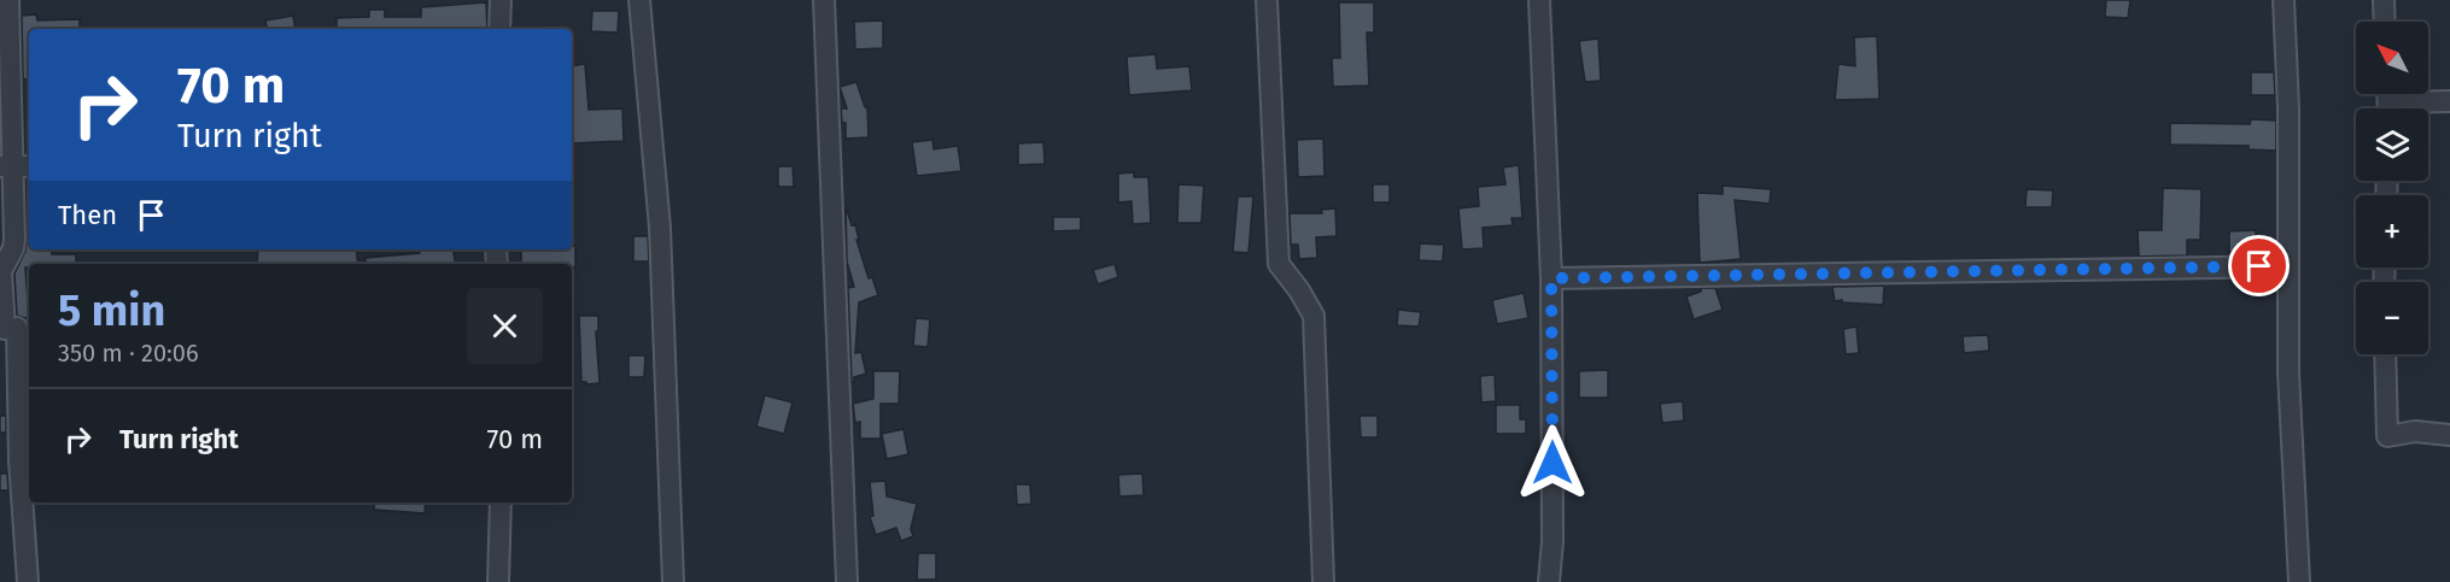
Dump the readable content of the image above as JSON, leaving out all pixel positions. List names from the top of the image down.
{
  "north": "top left",
  "page": {
    "map_buttons": ["+", "−"],
    "turn": ["70 m", "Turn right"],
    "then": "Then",
    "heading": ["5 min", "350 m · 20:06"],
    "list": [
      {
        "name": "Turn right",
        "value": "70 m"
      }
    ]
  }
}
